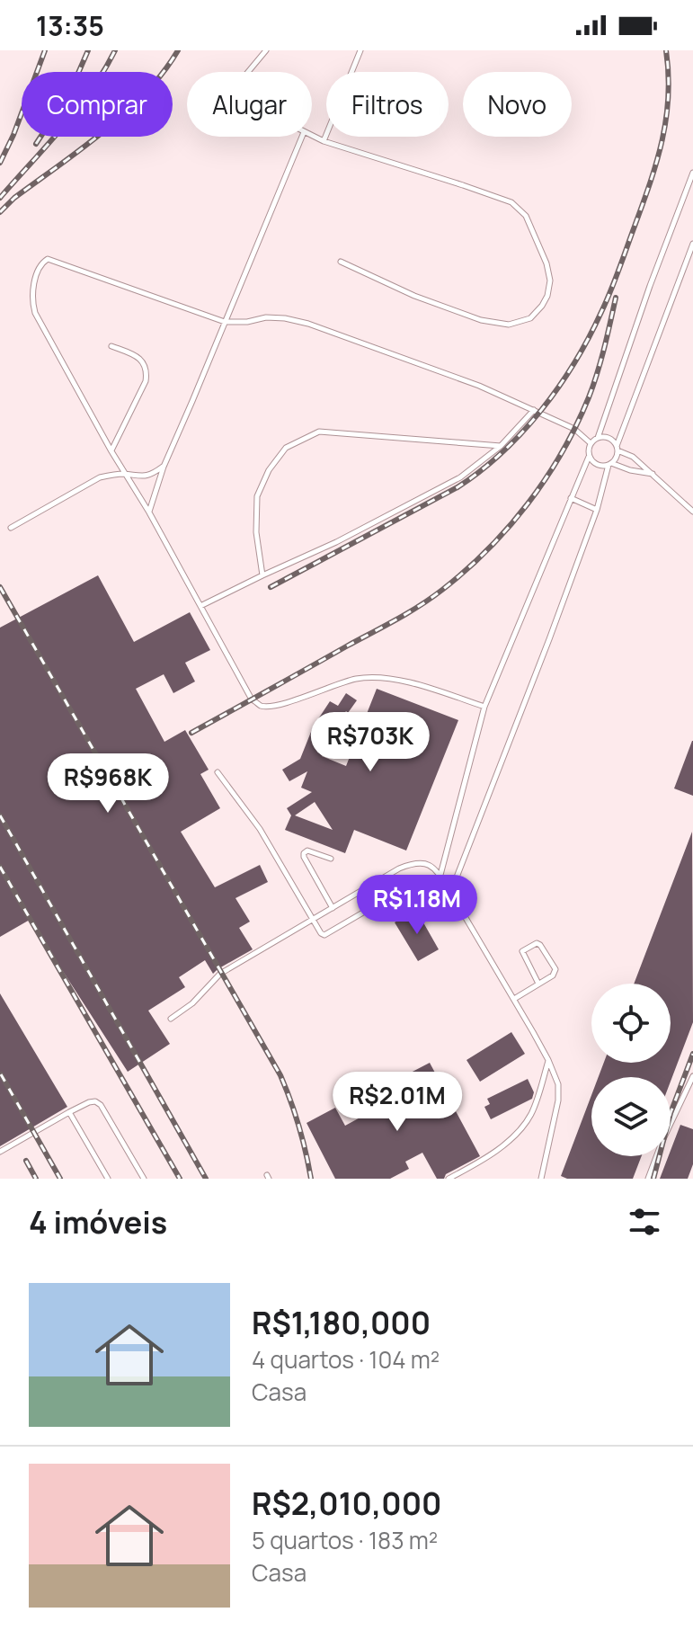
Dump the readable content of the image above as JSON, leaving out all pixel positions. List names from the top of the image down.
{
  "page": {
    "status": "13:35",
    "chip": [
      "Comprar",
      "Alugar",
      "Filtros",
      "Novo"
    ],
    "price": [
      "R$703K",
      "R$968K",
      "R$1.18M",
      "R$2.01M"
    ],
    "heading": "4 imóveis",
    "list": [
      {
        "name": "R$1,180,000",
        "note": "4 quartos · 104 m² · Casa"
      },
      {
        "name": "R$2,010,000",
        "note": "5 quartos · 183 m² · Casa"
      }
    ]
  }
}
